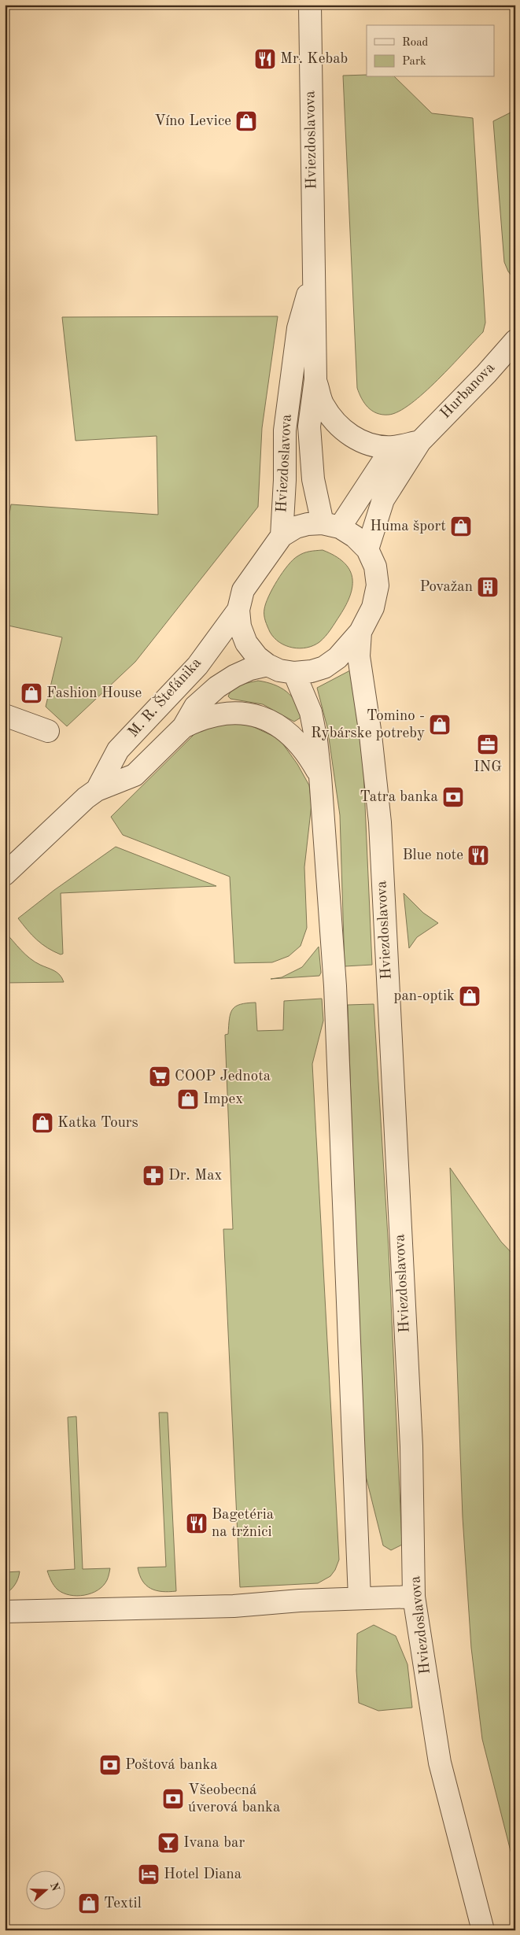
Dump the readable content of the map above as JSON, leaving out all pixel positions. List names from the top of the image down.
{
  "streets": {
    "street": ["Hviezdoslavova", "Hurbanova", "M. R. Štefánika"]
  },
  "places": {
    "restaurant": ["Mr. Kebab", "Blue note", "Bagetéria na tržnici"],
    "shop": [
      "Víno Levice",
      "Huma šport",
      "Fashion House",
      "Tomino - Rybárske potreby",
      "pan-optik",
      "Impex",
      "Katka Tours",
      "Textil"
    ],
    "building": ["Považan"],
    "office": ["ING"],
    "bank": ["Tatra banka", "Poštová banka", "Všeobecná úverová banka"],
    "supermarket": ["COOP Jednota"],
    "pharmacy": ["Dr. Max"],
    "bar": ["Ivana bar"],
    "hotel": ["Hotel Diana"]
  },
  "legend": ["Road", "Park"],
  "north": "right"
}
